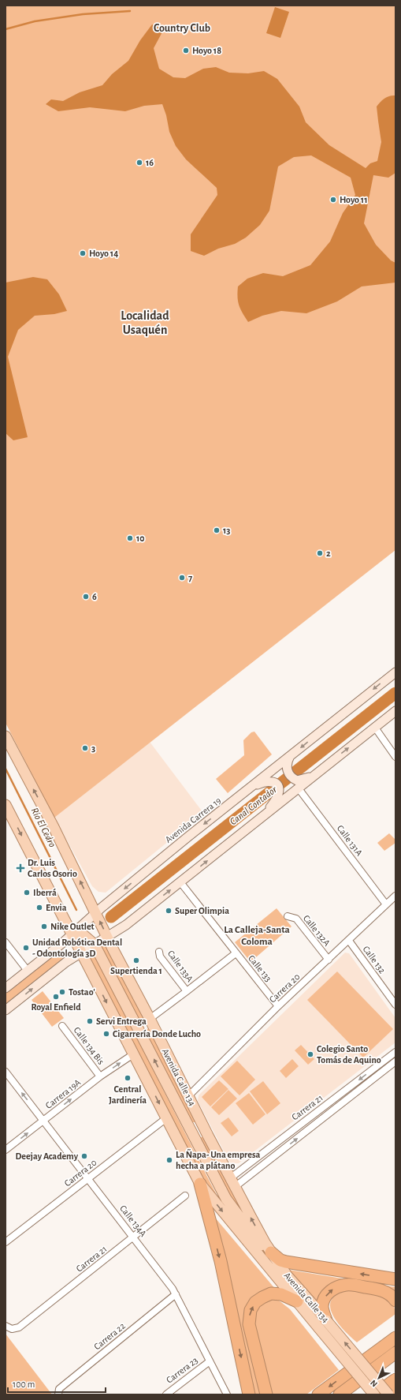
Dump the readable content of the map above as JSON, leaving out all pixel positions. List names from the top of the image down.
{
  "streets": {
    "main road": ["Avenida Carrera 19", "Avenida Calle 134"],
    "street": [
      "Calle 131A",
      "Calle 132A",
      "Calle 132",
      "Calle 133A",
      "Calle 133",
      "Carrera 20",
      "Calle 134 Bis",
      "Carrera 19A",
      "Carrera 21",
      "Calle 134A",
      "Carrera 22",
      "Carrera 23"
    ]
  },
  "crossings": [
    ["Avenida Carrera 19", "Avenida Calle 134"],
    ["Calle 131A", "Carrera 20"],
    ["Calle 132A", "Carrera 20"],
    ["Calle 132", "Carrera 20"],
    ["Calle 133", "Carrera 20"],
    ["Carrera 20", "Avenida Calle 134"],
    ["Carrera 20", "Calle 134A"],
    ["Calle 134 Bis", "Carrera 19A"],
    ["Avenida Calle 134", "Carrera 19A"],
    ["Avenida Calle 134", "Carrera 21"],
    ["Carrera 19A", "Calle 134A"],
    ["Carrera 21", "Calle 134A"],
    ["Calle 134A", "Carrera 22"],
    ["Calle 134A", "Carrera 23"]
  ],
  "one_way": ["Carrera 19A"],
  "districts": ["Country Club", "Localidad Usaquén", "La Calleja-Santa Coloma"],
  "water": ["Canal Contador", "Río El Cedro"],
  "places": {
    "other": [
      "Hoyo 18",
      "16",
      "Hoyo 11",
      "Hoyo 14",
      "13",
      "10",
      "2",
      "7",
      "6",
      "3",
      "Iberrá",
      "Envia",
      "Super Olimpia",
      "Nike Outlet",
      "Unidad Robótica Dental - Odontología 3D",
      "Supertienda 1",
      "Tostao'",
      "Royal Enfield",
      "Servi Entrega",
      "Cigarrería Donde Lucho",
      "Colegio Santo Tomás de Aquino",
      "Central Jardinería",
      "Deejay Academy",
      "La Ñapa- Una empresa hecha a plátano"
    ],
    "health": ["Dr. Luis Carlos Osorio"]
  },
  "scale_bar": "100 m",
  "north": "bottom left"
}
